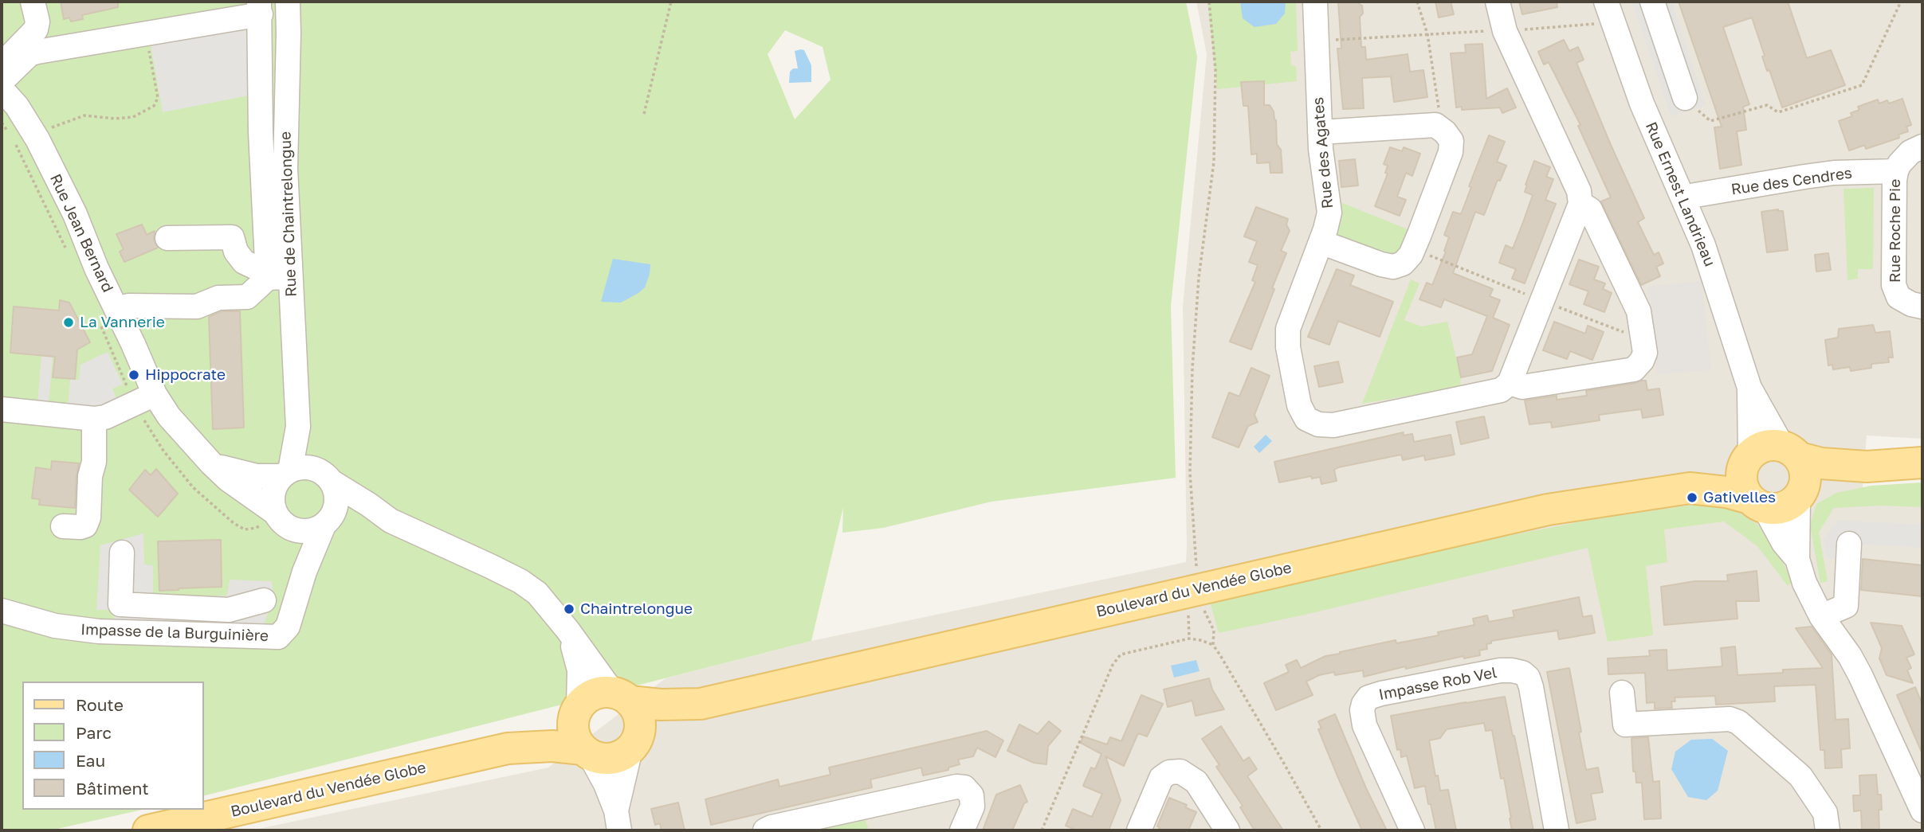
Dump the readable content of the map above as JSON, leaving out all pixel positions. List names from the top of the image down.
{
  "streets": {
    "main road": ["Boulevard du Vendée Globe"],
    "street": [
      "Rue des Agates",
      "Rue des Cendres",
      "Rue Ernest Landrieau",
      "Rue de Chaintrelongue",
      "Rue Roche Pie",
      "Rue Jean Bernard",
      "Impasse de la Burguinière",
      "Impasse Rob Vel"
    ]
  },
  "crossings": [
    ["Rue des Cendres", "Rue Ernest Landrieau"],
    ["Rue des Cendres", "Rue Roche Pie"],
    ["Rue Ernest Landrieau", "Boulevard du Vendée Globe"],
    ["Rue de Chaintrelongue", "Rue Jean Bernard"]
  ],
  "places": [
    "La Vannerie",
    "Hippocrate",
    "Gativelles",
    "Chaintrelongue"
  ],
  "legend": [
    "Route",
    "Parc",
    "Eau",
    "Bâtiment"
  ]
}
